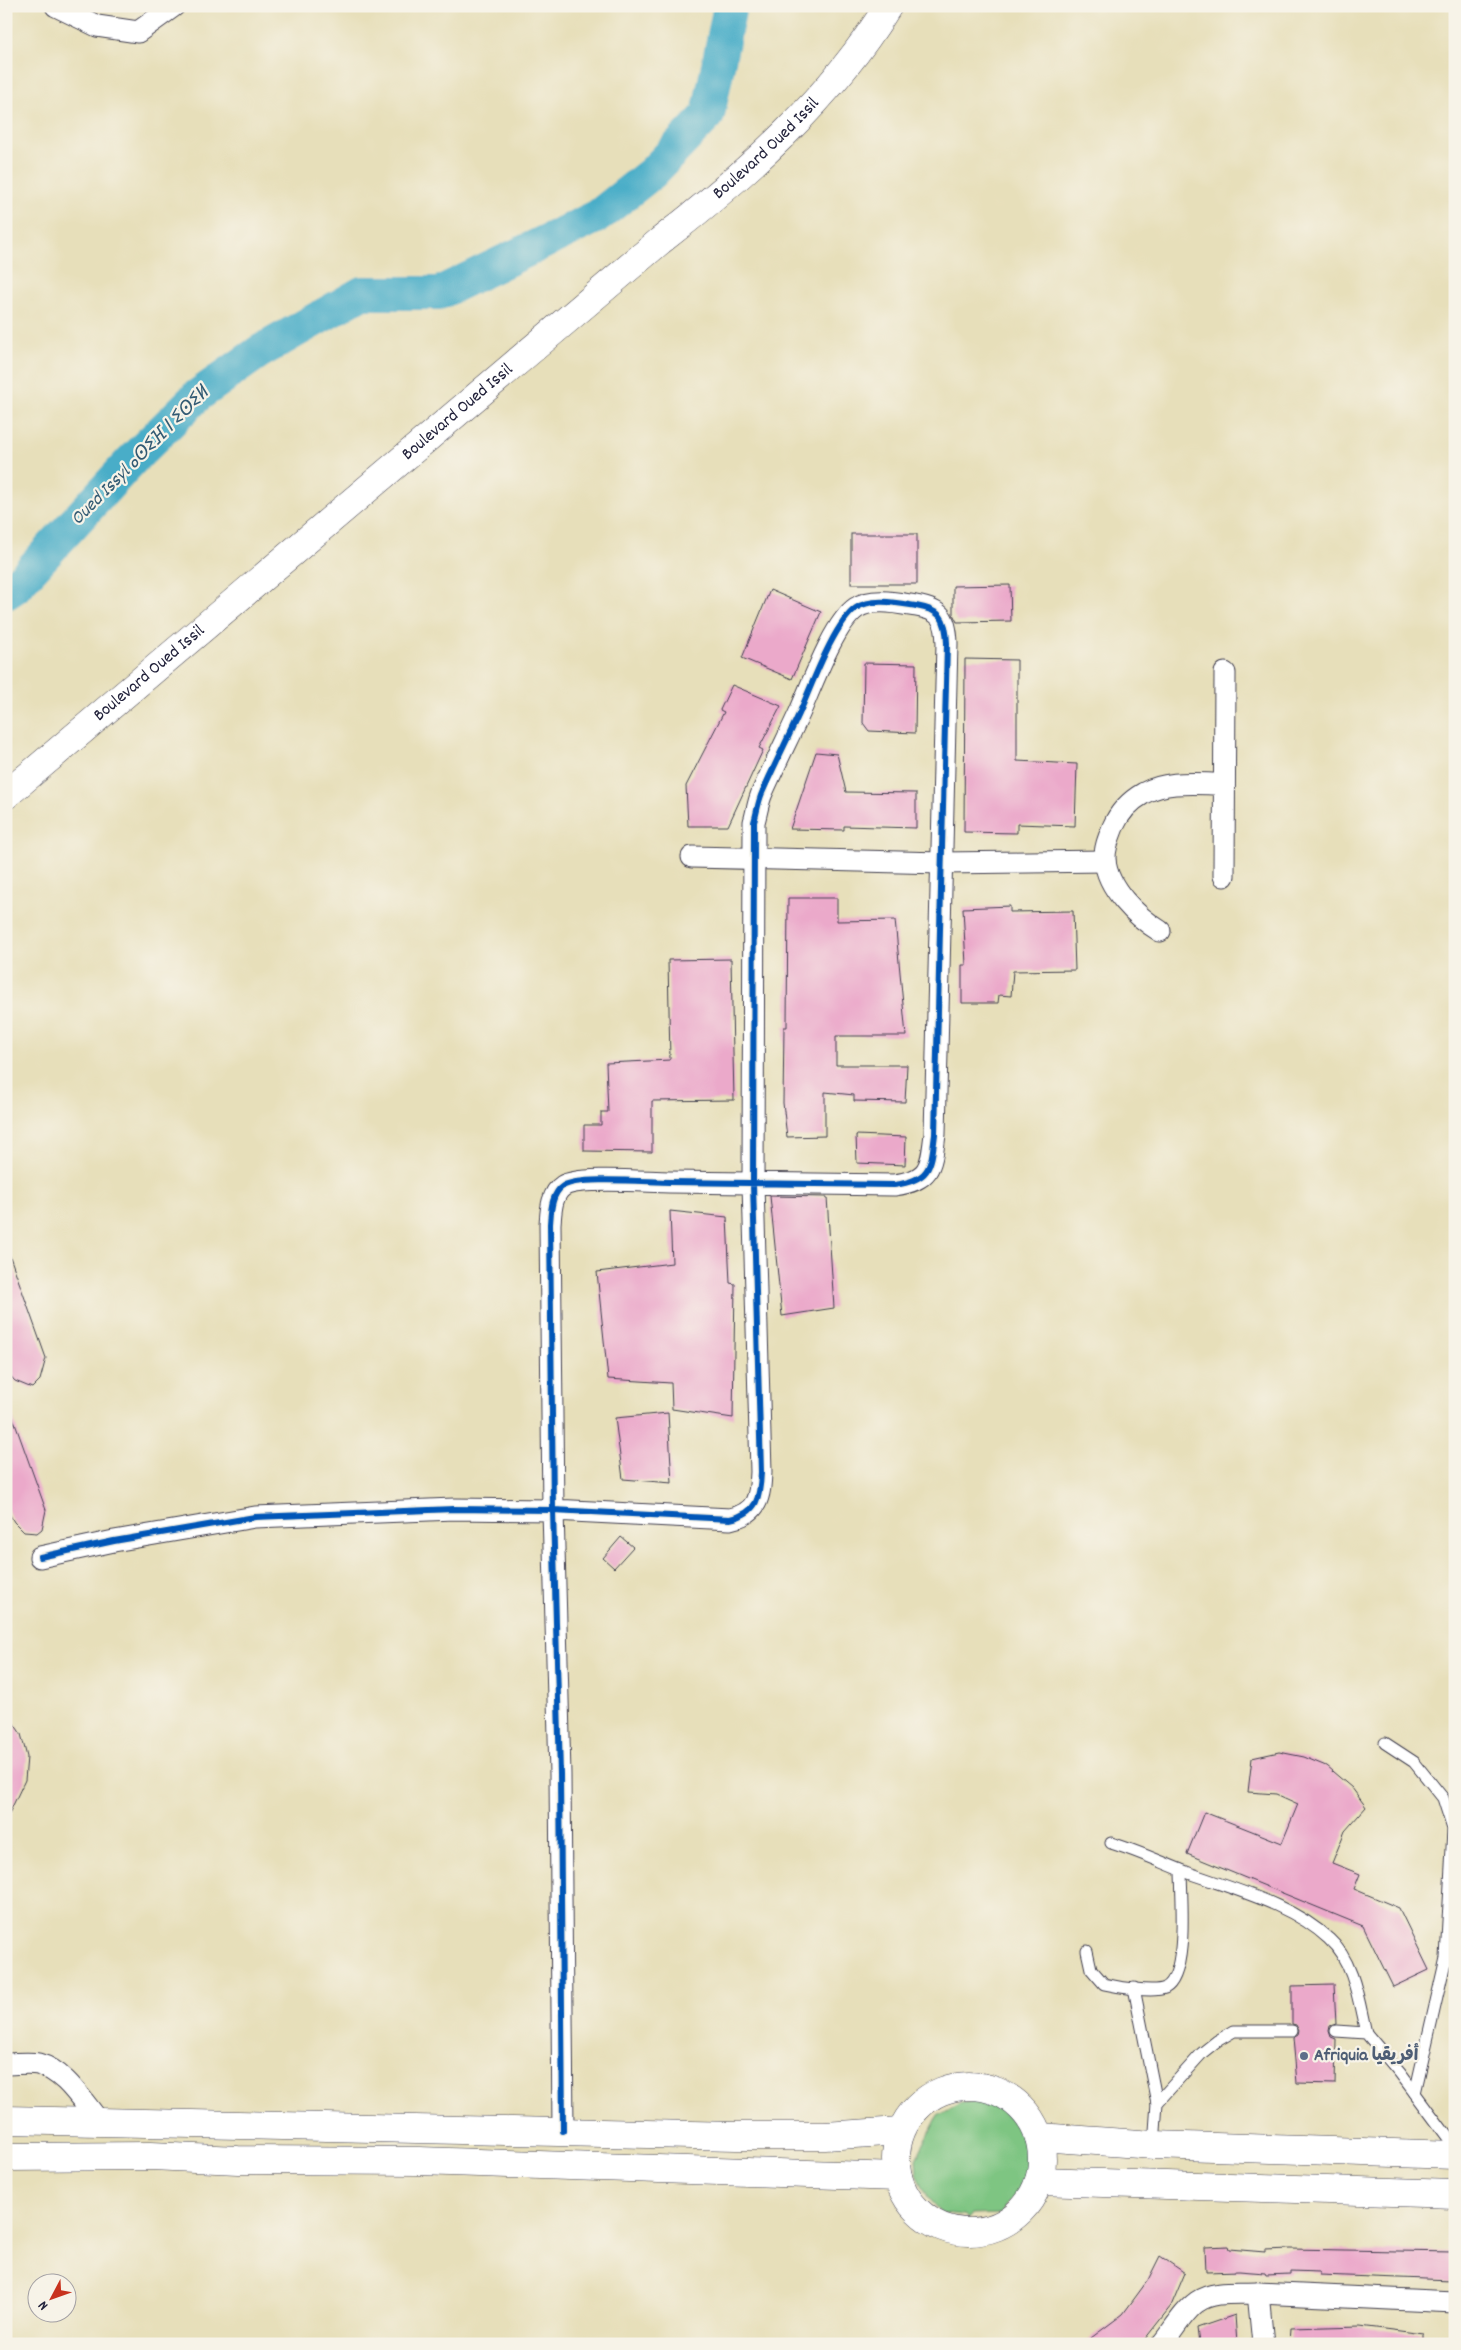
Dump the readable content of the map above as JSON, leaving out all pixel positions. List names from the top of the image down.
{
  "streets": {
    "main road": ["Boulevard Oued Issil"]
  },
  "water": ["Oued Issyl ⴰⵙⵉⴼ ⵏ ⵉⵙⵉⵍ"],
  "places": ["Afriquia أفريقيا"],
  "north": "bottom left"
}
